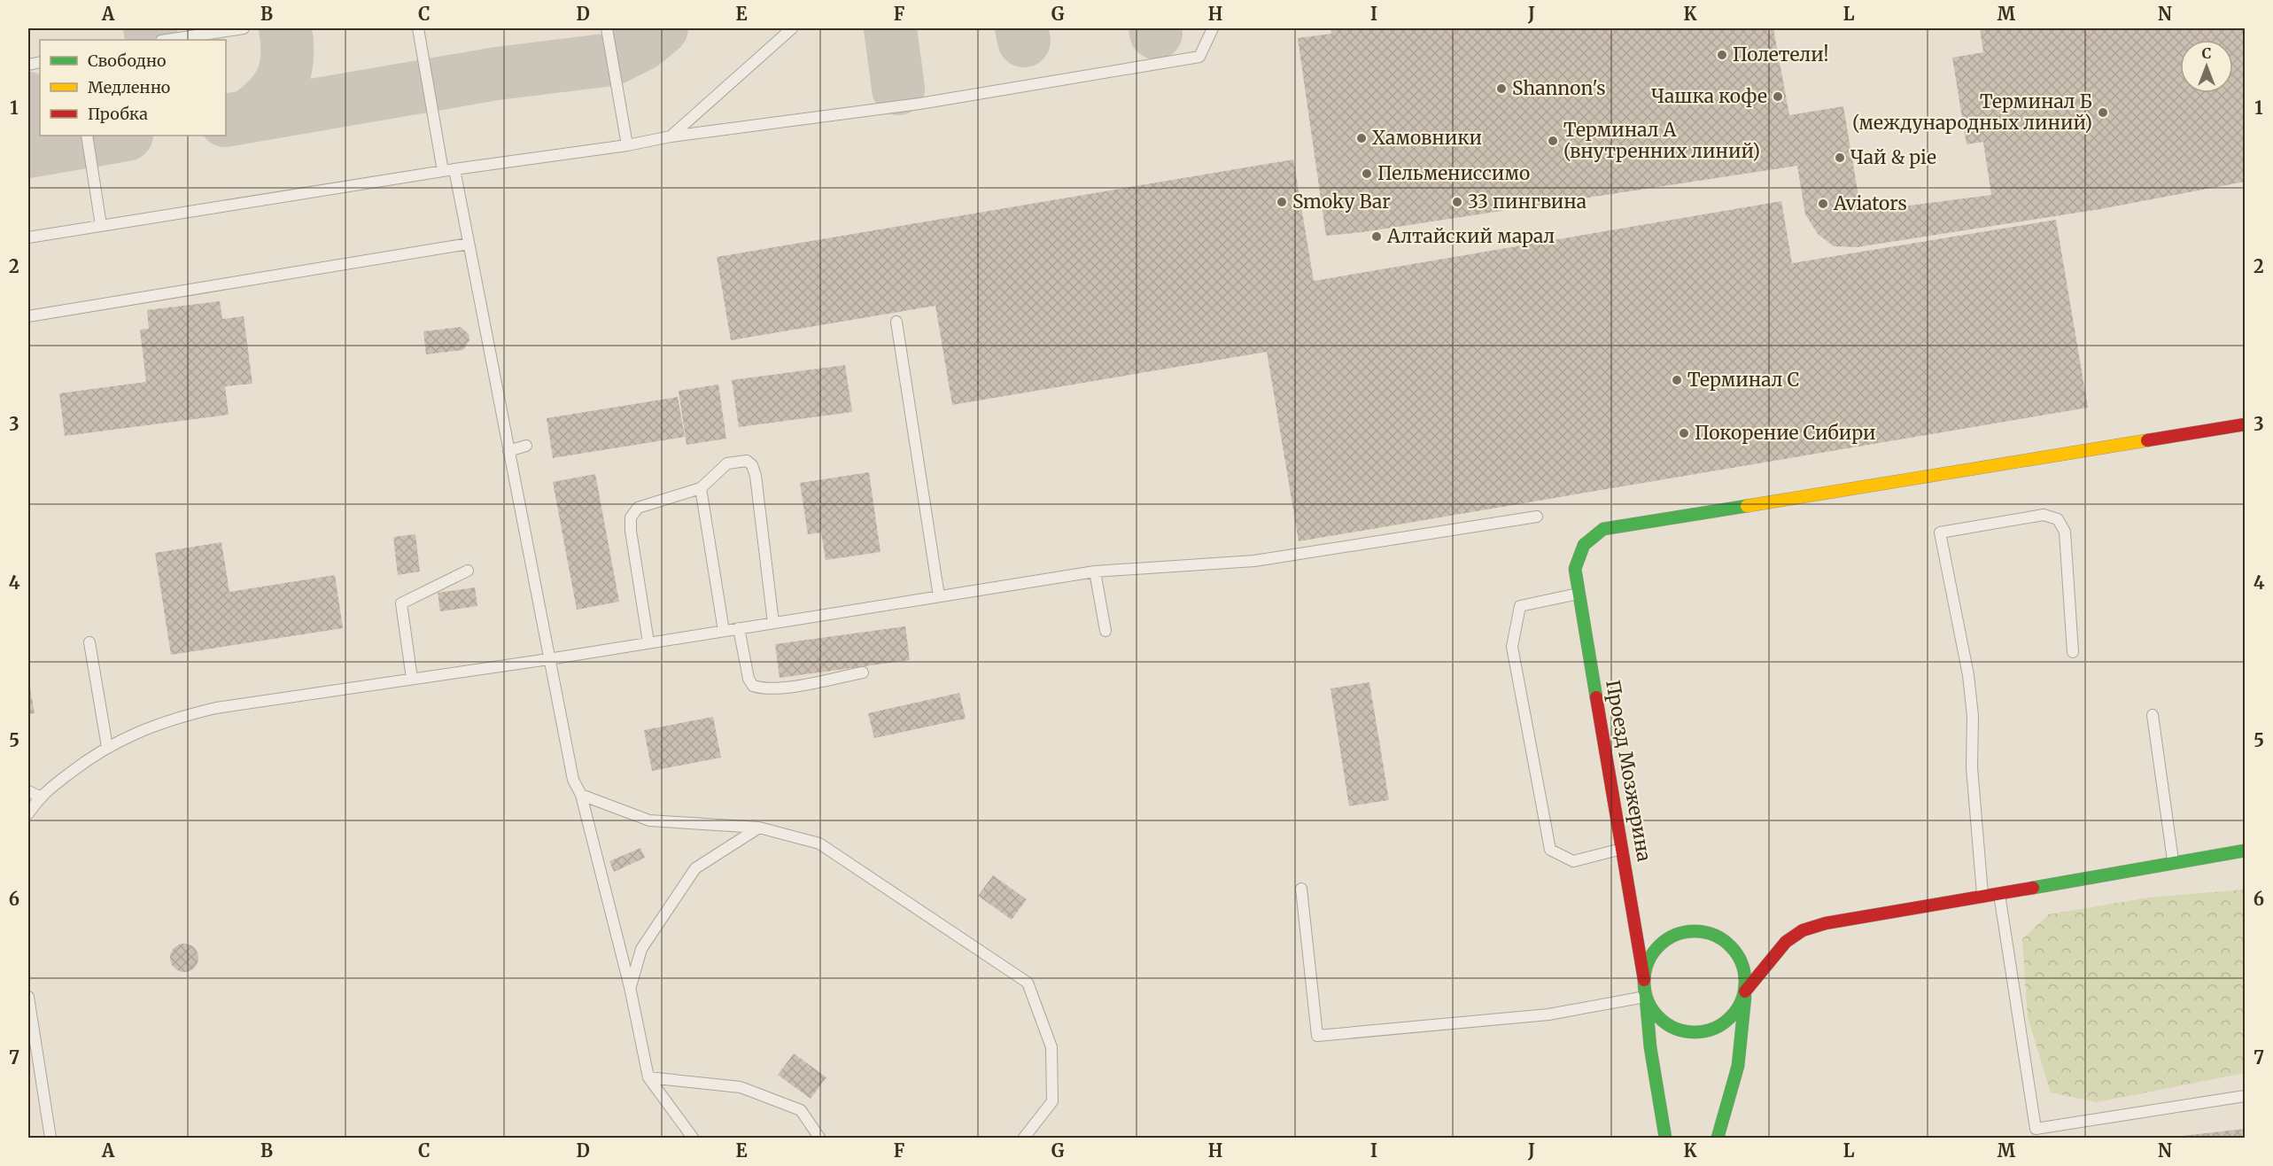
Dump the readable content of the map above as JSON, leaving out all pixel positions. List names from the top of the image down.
{
  "streets": {
    "street": ["Проезд Мозжерина"]
  },
  "places": [
    "Полетели!",
    "Shannon's",
    "Чашка кофе",
    "Терминал Б (международных линий)",
    "Хамовники",
    "Терминал А (внутренних линий)",
    "Чай & pie",
    "Пельмениссимо",
    "Smoky Bar",
    "33 пингвина",
    "Aviators",
    "Алтайский марал",
    "Терминал С",
    "Покорение Сибири"
  ],
  "legend": ["Свободно", "Медленно", "Пробка"],
  "north": "top",
  "grid": {
    "columns": [
      "A",
      "B",
      "C",
      "D",
      "E",
      "F",
      "G",
      "H",
      "I",
      "J",
      "K",
      "L",
      "M",
      "N"
    ],
    "rows": [
      "1",
      "2",
      "3",
      "4",
      "5",
      "6",
      "7"
    ]
  }
}
